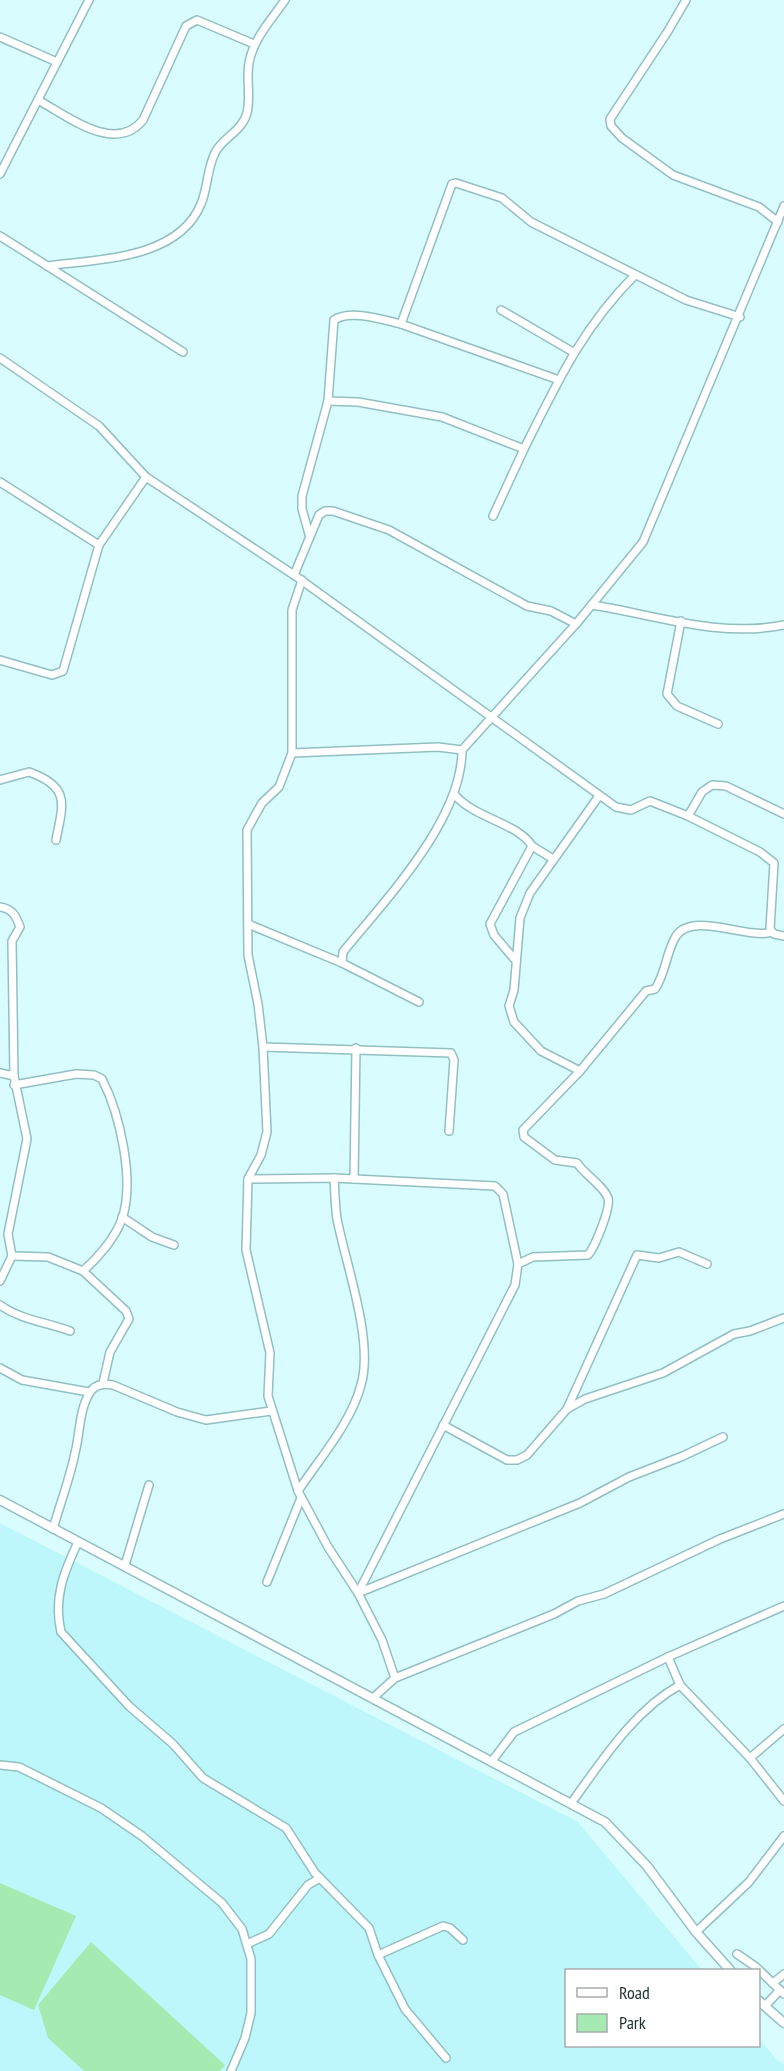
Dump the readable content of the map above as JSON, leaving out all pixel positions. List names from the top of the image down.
{
  "legend": ["Road", "Park"]
}
